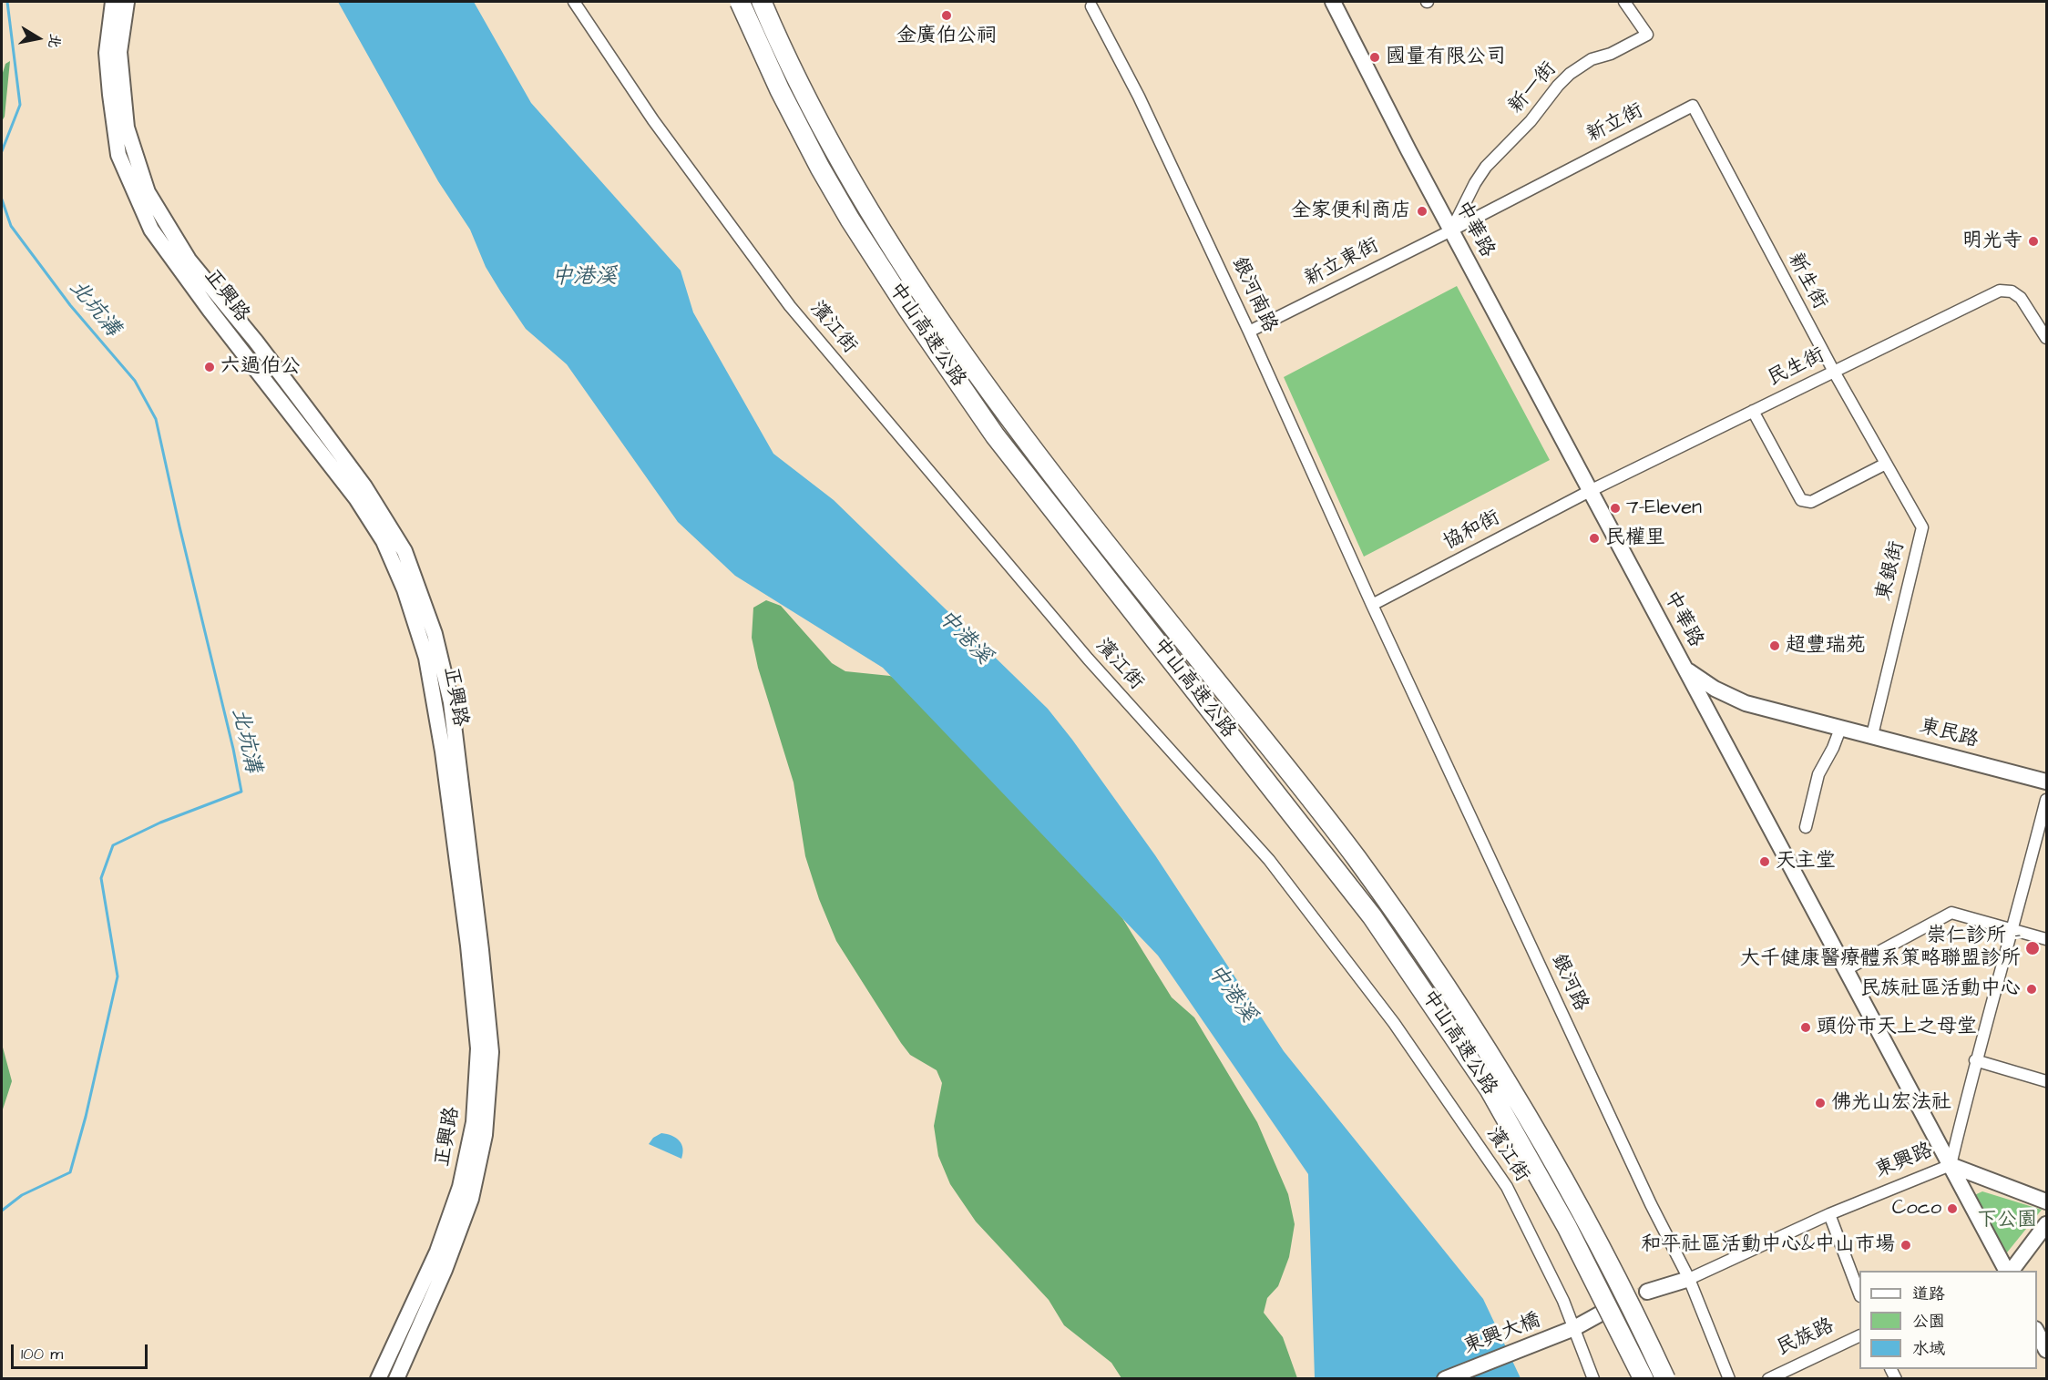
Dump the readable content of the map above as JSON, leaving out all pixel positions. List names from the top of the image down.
{
  "streets": {
    "highway": ["中山高速公路"],
    "main road": [
      "中華路",
      "正興路",
      "東民路",
      "東興路",
      "東興大橋"
    ],
    "street": [
      "新一街",
      "新立街",
      "新立東街",
      "新生街",
      "銀河南路",
      "濱江街",
      "民生街",
      "協和街",
      "東銀街",
      "銀河路",
      "民族路"
    ]
  },
  "crossings": [
    ["新一街", "新立街"],
    ["新一街", "中華路"],
    ["新一街", "新立東街"],
    ["新立街", "中華路"],
    ["新立街", "新立東街"],
    ["新立街", "新生街"],
    ["中華路", "新立東街"],
    ["中華路", "民生街"],
    ["中華路", "協和街"],
    ["中華路", "東民路"],
    ["中華路", "東興路"],
    ["新立東街", "銀河南路"],
    ["新生街", "民生街"],
    ["新生街", "東銀街"],
    ["銀河南路", "協和街"],
    ["銀河南路", "銀河路"],
    ["濱江街", "東興大橋"],
    ["民生街", "協和街"],
    ["民生街", "東銀街"],
    ["協和街", "銀河路"],
    ["東銀街", "東民路"],
    ["銀河路", "東興路"]
  ],
  "water": ["中港溪", "北坑溝"],
  "parks": ["下公園"],
  "places": [
    "金廣伯公祠",
    "國量有限公司",
    "全家便利商店",
    "明光寺",
    "六過伯公",
    "7-Eleven",
    "民權里",
    "超豐瑞苑",
    "天主堂",
    "崇仁診所 - 大千健康醫療體系策略聯盟診所",
    "民族社區活動中心",
    "頭份市天上之母堂",
    "佛光山宏法社",
    "Coco",
    "和平社區活動中心&中山市場"
  ],
  "legend": ["道路", "公園", "水域"],
  "scale_bar": "100 m",
  "north": "right"
}
